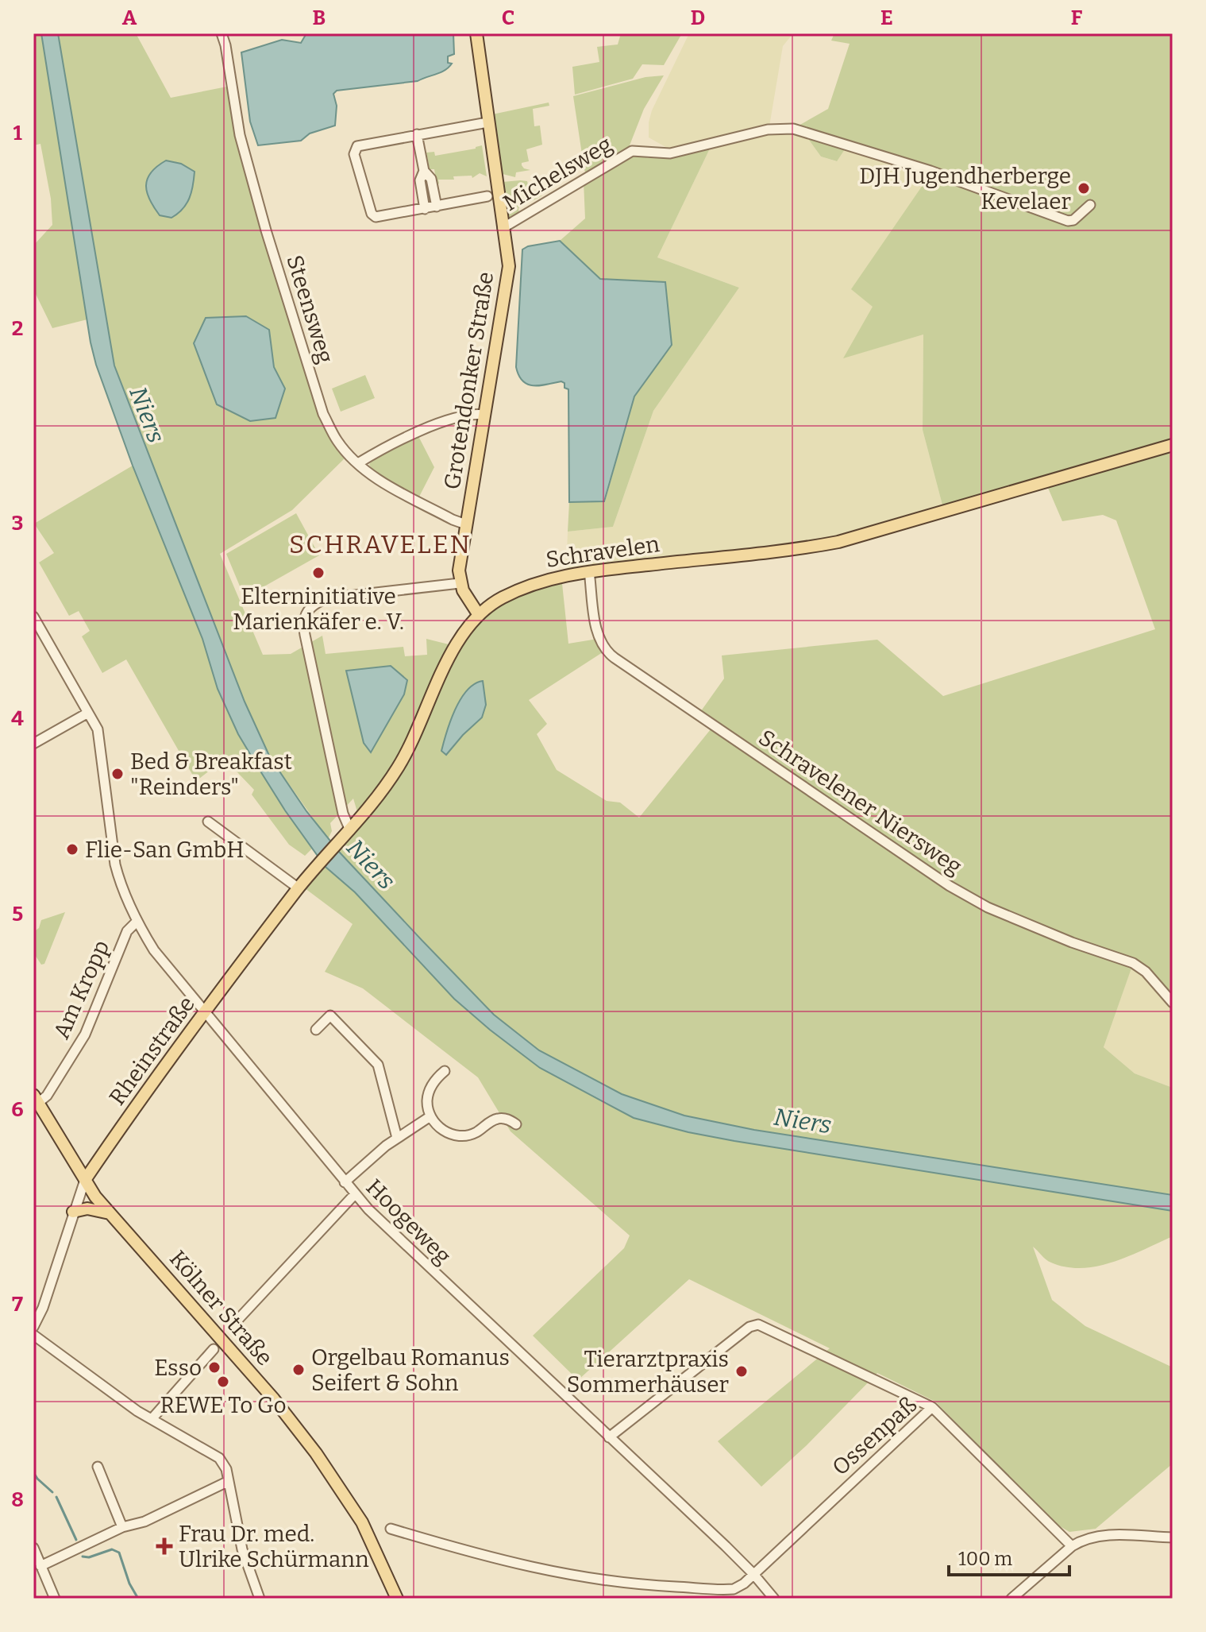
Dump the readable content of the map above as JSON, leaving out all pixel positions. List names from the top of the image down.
{
  "streets": {
    "main road": [
      "Grotendonker Straße",
      "Schravelen",
      "Rheinstraße",
      "Kölner Straße"
    ],
    "street": [
      "Michelsweg",
      "Steensweg",
      "Schravelener Niersweg",
      "Am Kropp",
      "Hoogeweg",
      "Ossenpaß"
    ]
  },
  "crossings": [
    ["Michelsweg", "Grotendonker Straße"],
    ["Steensweg", "Grotendonker Straße"],
    ["Schravelen", "Schravelener Niersweg"],
    ["Schravelen", "Rheinstraße"],
    ["Am Kropp", "Hoogeweg"],
    ["Am Kropp", "Kölner Straße"],
    ["Rheinstraße", "Hoogeweg"],
    ["Rheinstraße", "Kölner Straße"],
    ["Hoogeweg", "Ossenpaß"]
  ],
  "districts": ["SCHRAVELEN"],
  "water": ["Niers"],
  "places": {
    "other": [
      "DJH Jugendherberge Kevelaer",
      "Elterninitiative Marienkäfer e. V.",
      "Bed & Breakfast \"Reinders\"",
      "Flie-San GmbH",
      "Esso",
      "Orgelbau Romanus Seifert & Sohn",
      "Tierarztpraxis Sommerhäuser",
      "REWE To Go"
    ],
    "health": ["Frau Dr. med. Ulrike Schürmann"]
  },
  "scale_bar": "100 m",
  "grid": {
    "columns": [
      "A",
      "B",
      "C",
      "D",
      "E",
      "F"
    ],
    "rows": [
      "1",
      "2",
      "3",
      "4",
      "5",
      "6",
      "7",
      "8"
    ]
  }
}
